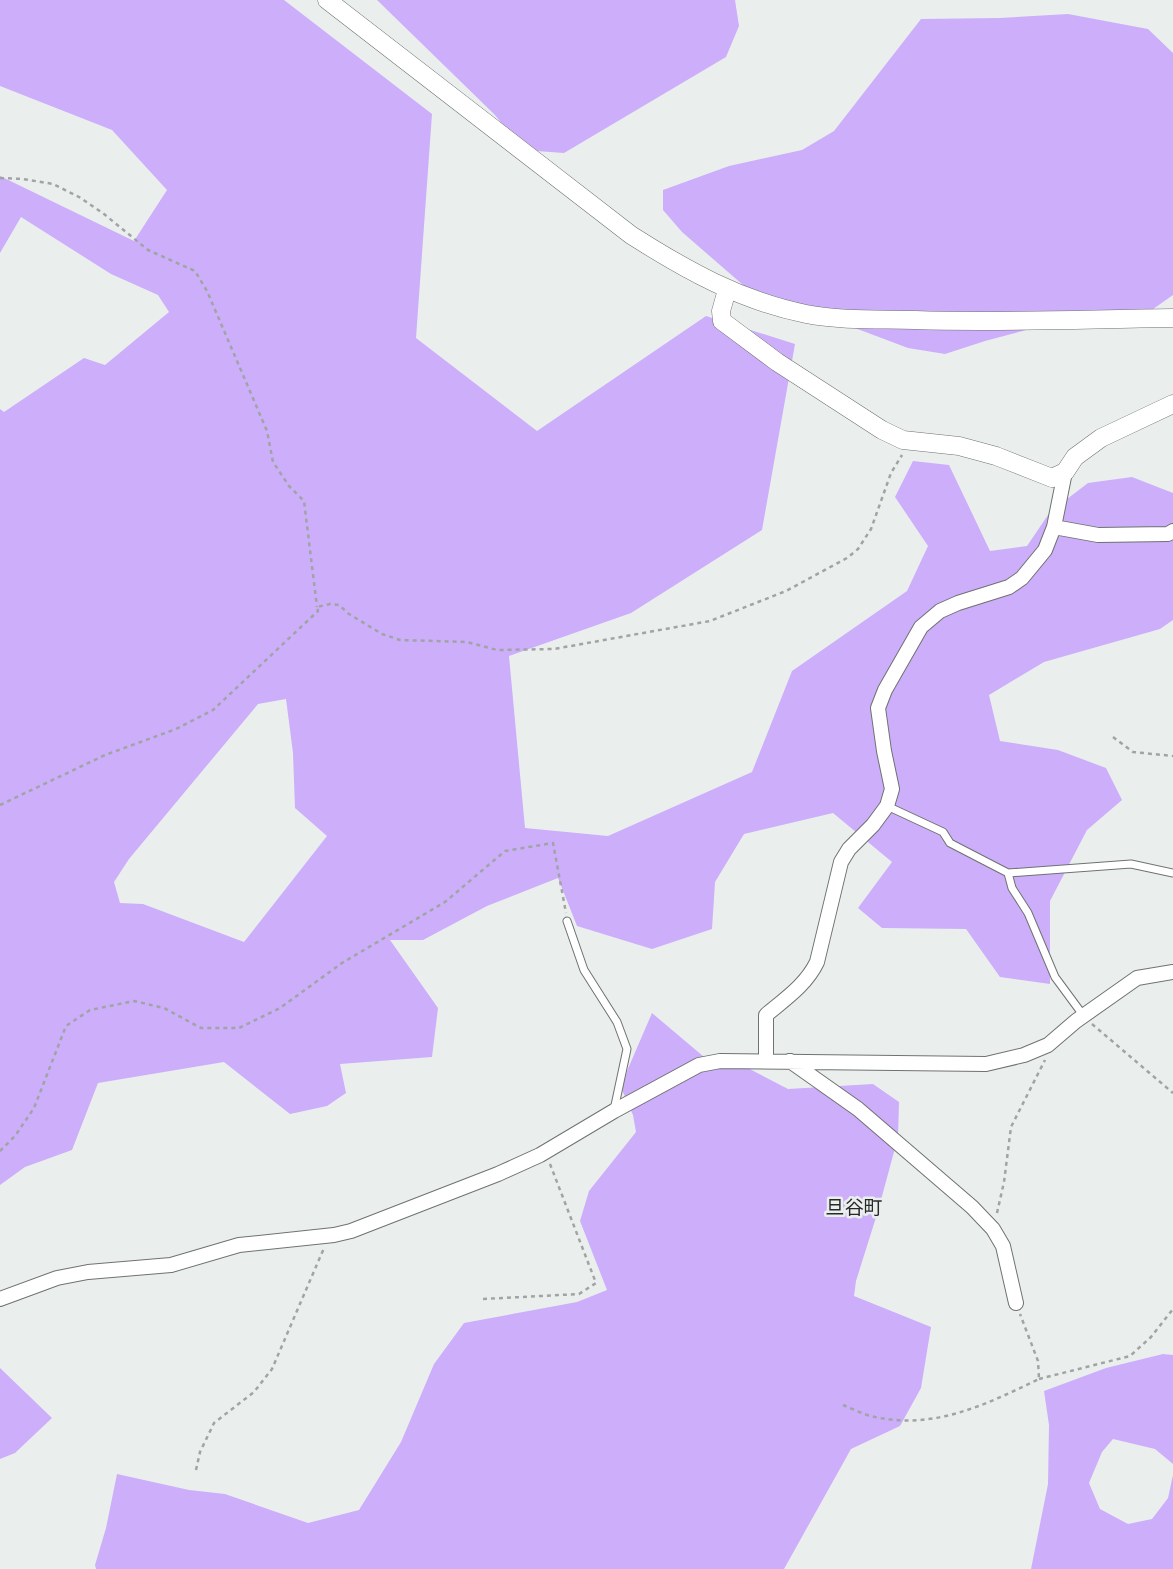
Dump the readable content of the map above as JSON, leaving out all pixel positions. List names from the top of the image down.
{
  "districts": ["旦谷町"]
}
